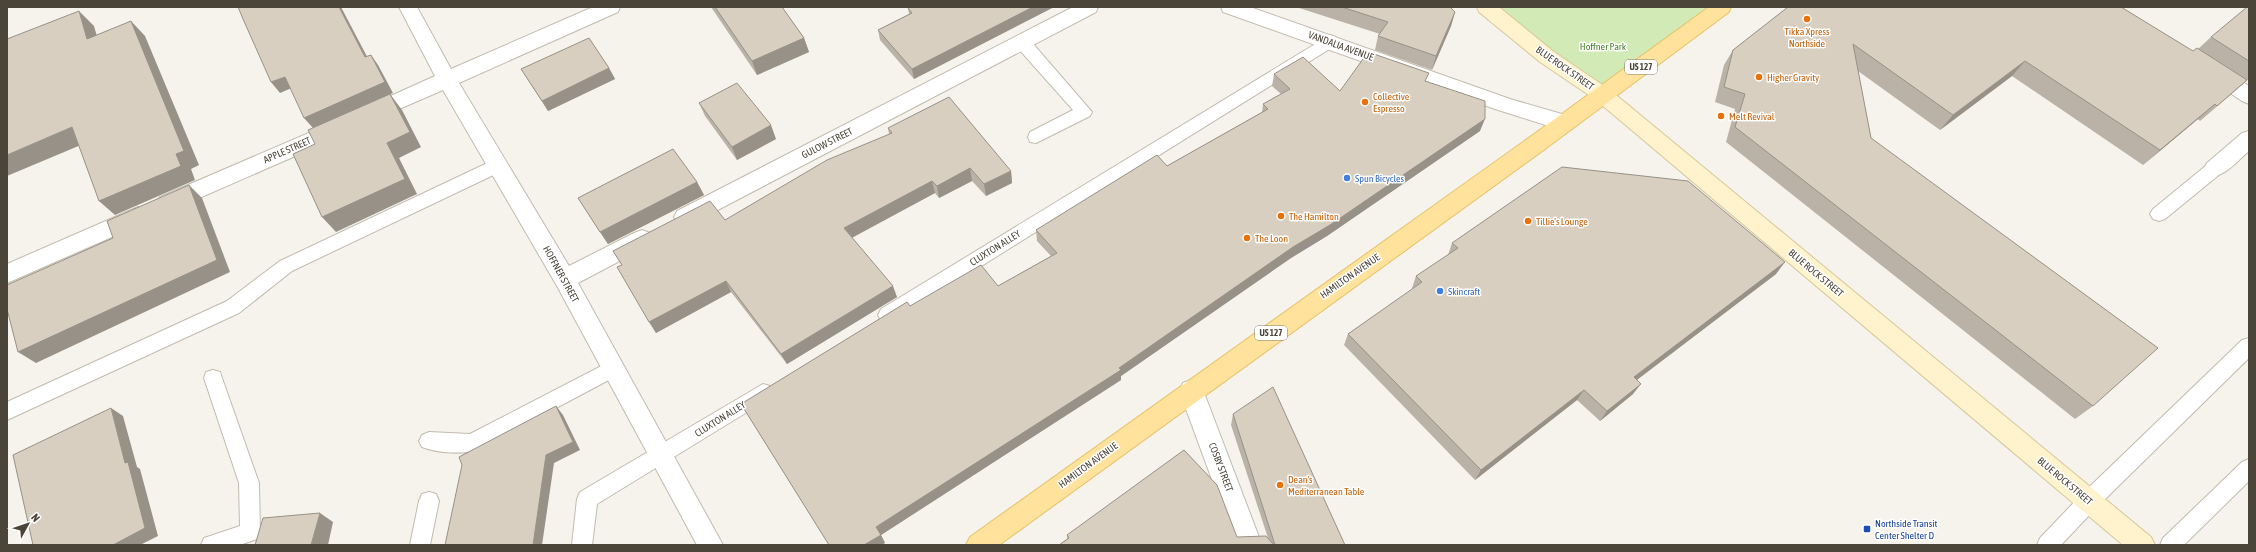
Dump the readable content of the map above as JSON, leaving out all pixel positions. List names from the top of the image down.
{
  "streets": {
    "main road": ["US 127", "HAMILTON AVENUE"],
    "street": [
      "VANDALIA AVENUE",
      "BLUE ROCK STREET",
      "GULOW STREET",
      "APPLE STREET",
      "HOFFNER STREET",
      "COSBY STREET"
    ],
    "lane": ["CLUXTON ALLEY"]
  },
  "crossings": [
    ["VANDALIA AVENUE", "CLUXTON ALLEY"],
    ["VANDALIA AVENUE", "HAMILTON AVENUE"],
    ["BLUE ROCK STREET", "HAMILTON AVENUE"],
    ["GULOW STREET", "HOFFNER STREET"],
    ["APPLE STREET", "HOFFNER STREET"],
    ["CLUXTON ALLEY", "HOFFNER STREET"],
    ["HAMILTON AVENUE", "COSBY STREET"]
  ],
  "parks": ["Hoffner Park"],
  "places": {
    "other": [
      "Tikka Xpress Northside",
      "Higher Gravity",
      "Collective Espresso",
      "Melt Revival",
      "Spun Bicycles",
      "The Hamilton",
      "Tillie's Lounge",
      "The Loon",
      "Skincraft",
      "Dean's Mediterranean Table"
    ],
    "transit": ["Northside Transit Center Shelter D"]
  },
  "north": "top right"
}
